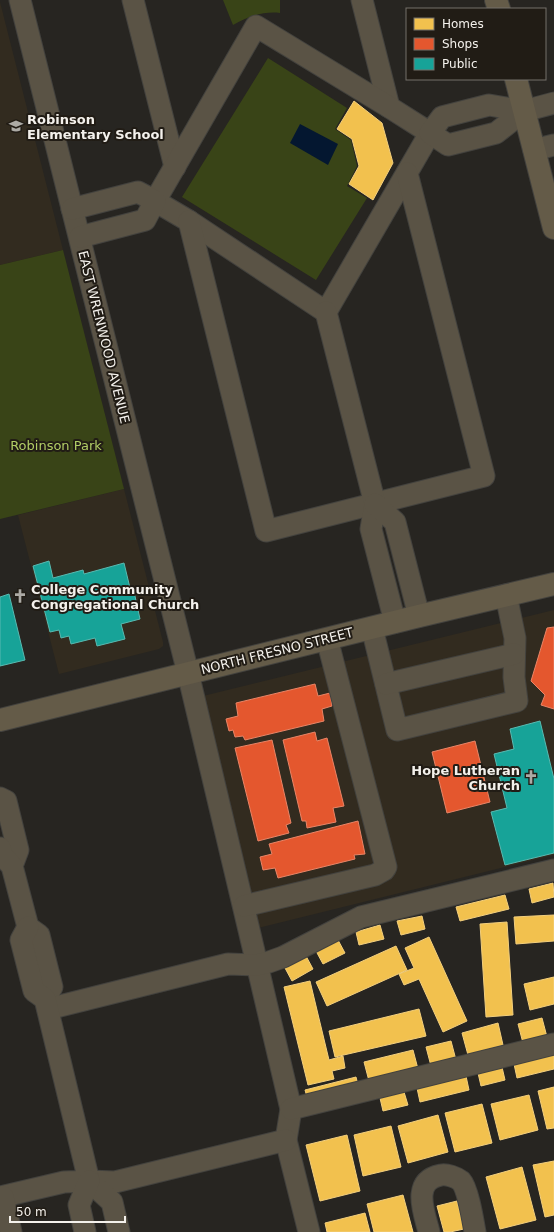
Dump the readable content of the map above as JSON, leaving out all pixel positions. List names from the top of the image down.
{
  "streets": {
    "main road": ["NORTH FRESNO STREET"],
    "street": ["EAST WRENWOOD AVENUE"]
  },
  "crossings": [
    ["EAST WRENWOOD AVENUE", "NORTH FRESNO STREET"]
  ],
  "parks": ["Robinson Park"],
  "places": {
    "school or university": ["Robinson Elementary School"],
    "church": ["College Community Congregational Church", "Hope Lutheran Church"]
  },
  "legend": ["Homes", "Shops", "Public"],
  "scale_bar": "50 m"
}
